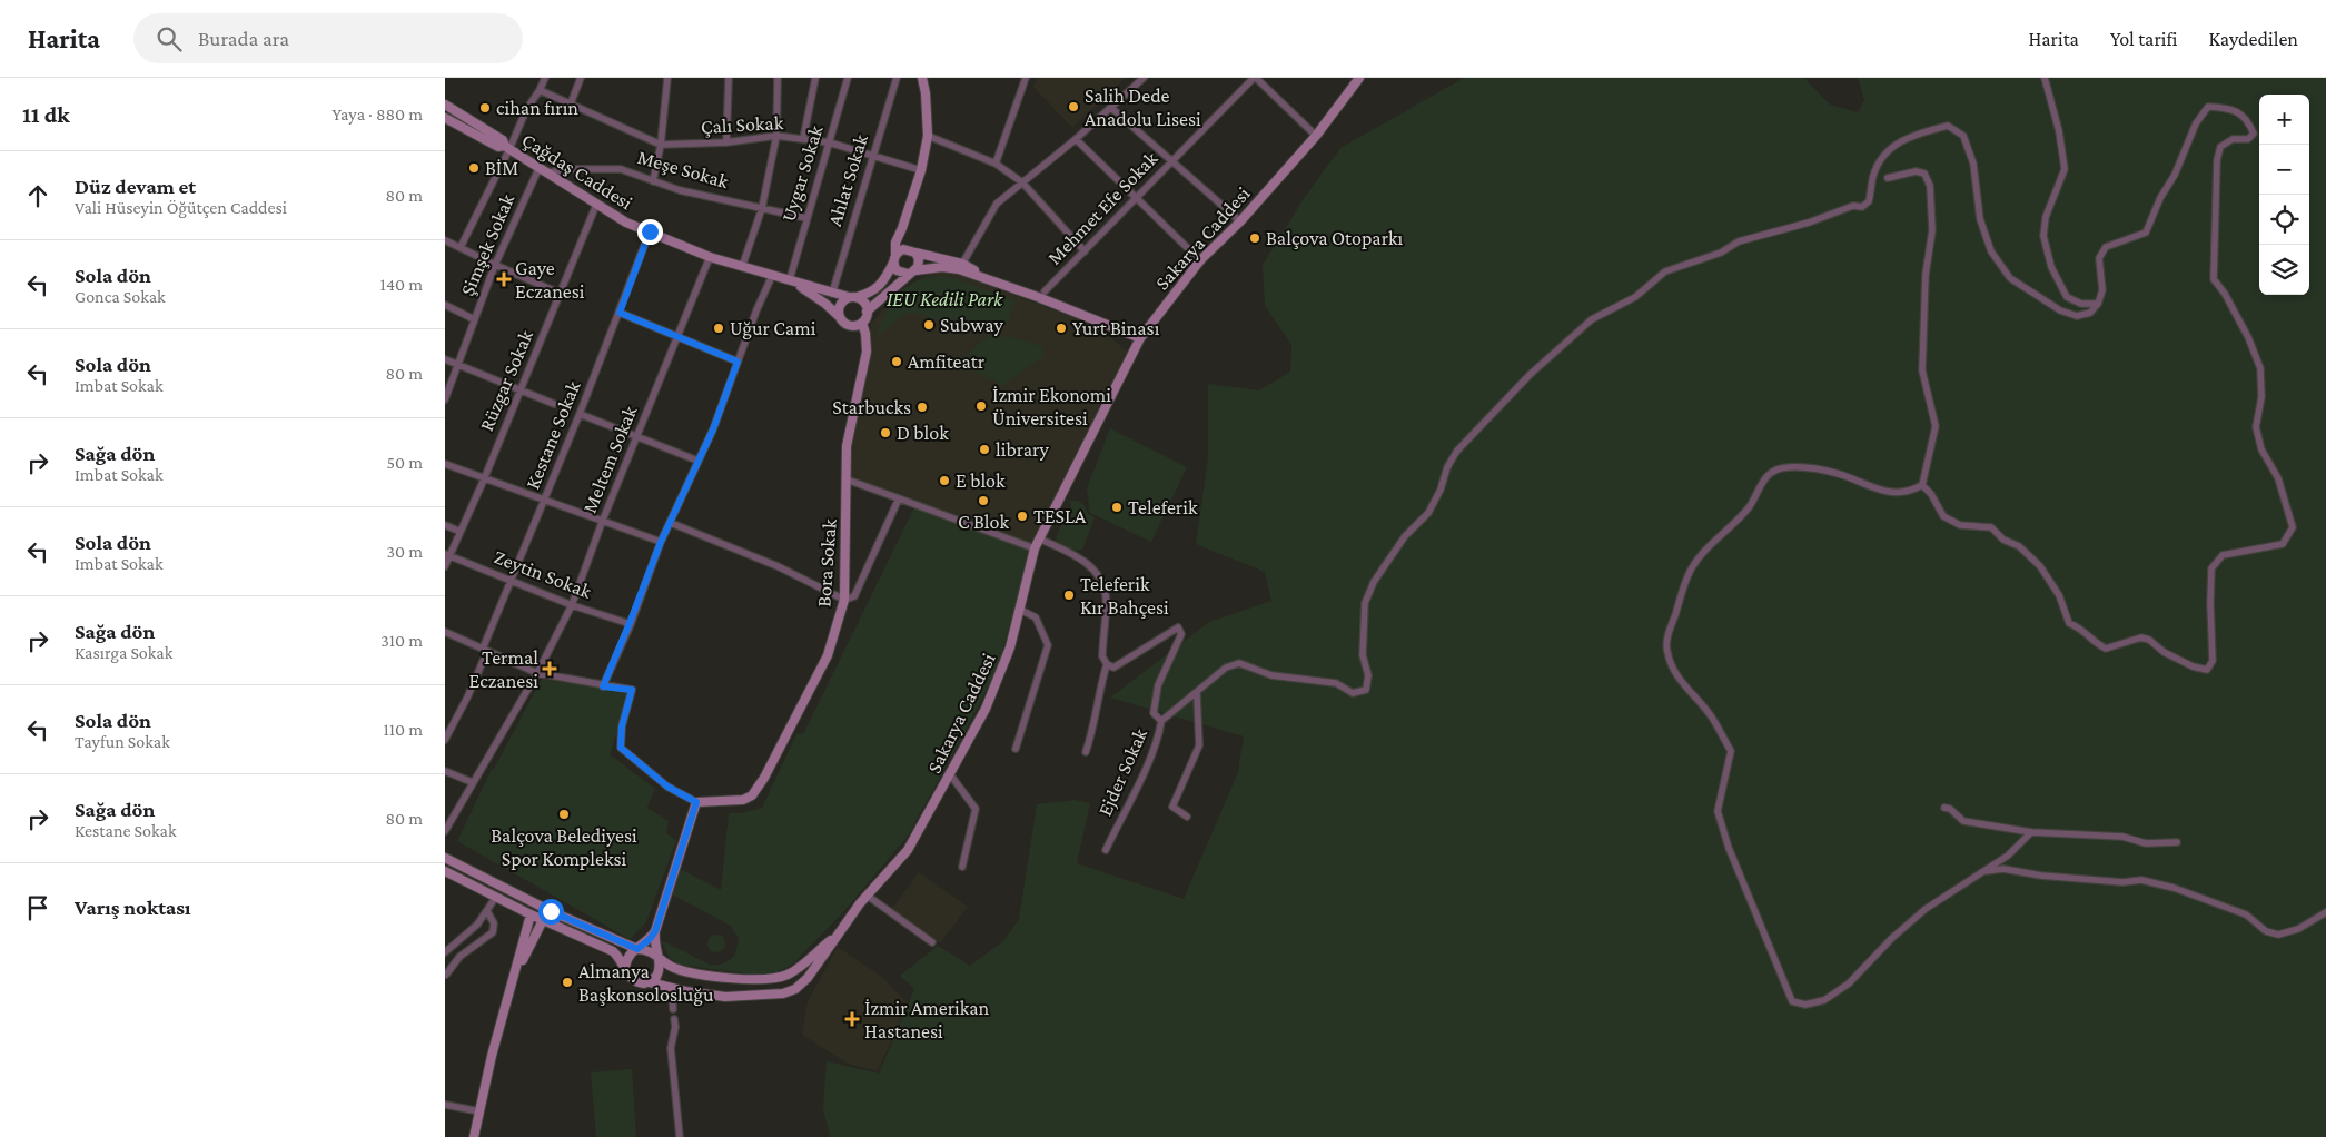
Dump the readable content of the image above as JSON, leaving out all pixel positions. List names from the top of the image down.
{
  "streets": {
    "main road": ["Çağdaş Caddesi", "Sakarya Caddesi", "Bora Sokak"],
    "street": [
      "Çalı Sokak",
      "Meşe Sokak",
      "Uygar Sokak",
      "Ahlat Sokak",
      "Mehmet Efe Sokak",
      "Şimşek Sokak",
      "Rüzgar Sokak",
      "Kestane Sokak",
      "Meltem Sokak",
      "Zeytin Sokak",
      "Ejder Sokak"
    ]
  },
  "crossings": [
    ["Çalı Sokak", "Uygar Sokak"],
    ["Çalı Sokak", "Ahlat Sokak"],
    ["Meşe Sokak", "Çağdaş Caddesi"],
    ["Meşe Sokak", "Uygar Sokak"],
    ["Çağdaş Caddesi", "Uygar Sokak"],
    ["Çağdaş Caddesi", "Ahlat Sokak"],
    ["Çağdaş Caddesi", "Şimşek Sokak"],
    ["Çağdaş Caddesi", "Rüzgar Sokak"],
    ["Çağdaş Caddesi", "Kestane Sokak"],
    ["Çağdaş Caddesi", "Meltem Sokak"],
    ["Çağdaş Caddesi", "Bora Sokak"],
    ["Rüzgar Sokak", "Zeytin Sokak"],
    ["Kestane Sokak", "Zeytin Sokak"],
    ["Meltem Sokak", "Zeytin Sokak"]
  ],
  "parks": ["IEU Kedili Park"],
  "places": {
    "other": [
      "Salih Dede Anadolu Lisesi",
      "cihan fırın",
      "BİM",
      "Balçova Otoparkı",
      "Subway",
      "Uğur Cami",
      "Yurt Binası",
      "Amfiteatr",
      "İzmir Ekonomi Üniversitesi",
      "Starbucks",
      "D blok",
      "library",
      "E blok",
      "C Blok",
      "Teleferik",
      "TESLA",
      "Teleferik Kır Bahçesi",
      "Balçova Belediyesi Spor Kompleksi",
      "Almanya Başkonsolosluğu"
    ],
    "health": ["Gaye Eczanesi", "Termal Eczanesi", "İzmir Amerikan Hastanesi"]
  },
  "page": {
    "header": "Harita",
    "search": "Burada ara",
    "nav": ["Harita", "Yol tarifi", "Kaydedilen"],
    "heading": ["11 dk", "Yaya · 880 m"],
    "map_buttons": ["+", "−"],
    "list": [
      ["Düz devam et", "Vali Hüseyin Öğütçen Caddesi", "80 m"],
      ["Sola dön", "Gonca Sokak", "140 m"],
      ["Sola dön", "Imbat Sokak", "80 m"],
      ["Sağa dön", "Imbat Sokak", "50 m"],
      ["Sola dön", "Imbat Sokak", "30 m"],
      ["Sağa dön", "Kasırga Sokak", "310 m"],
      ["Sola dön", "Tayfun Sokak", "110 m"],
      ["Sağa dön", "Kestane Sokak", "80 m"],
      "Varış noktası"
    ]
  }
}
